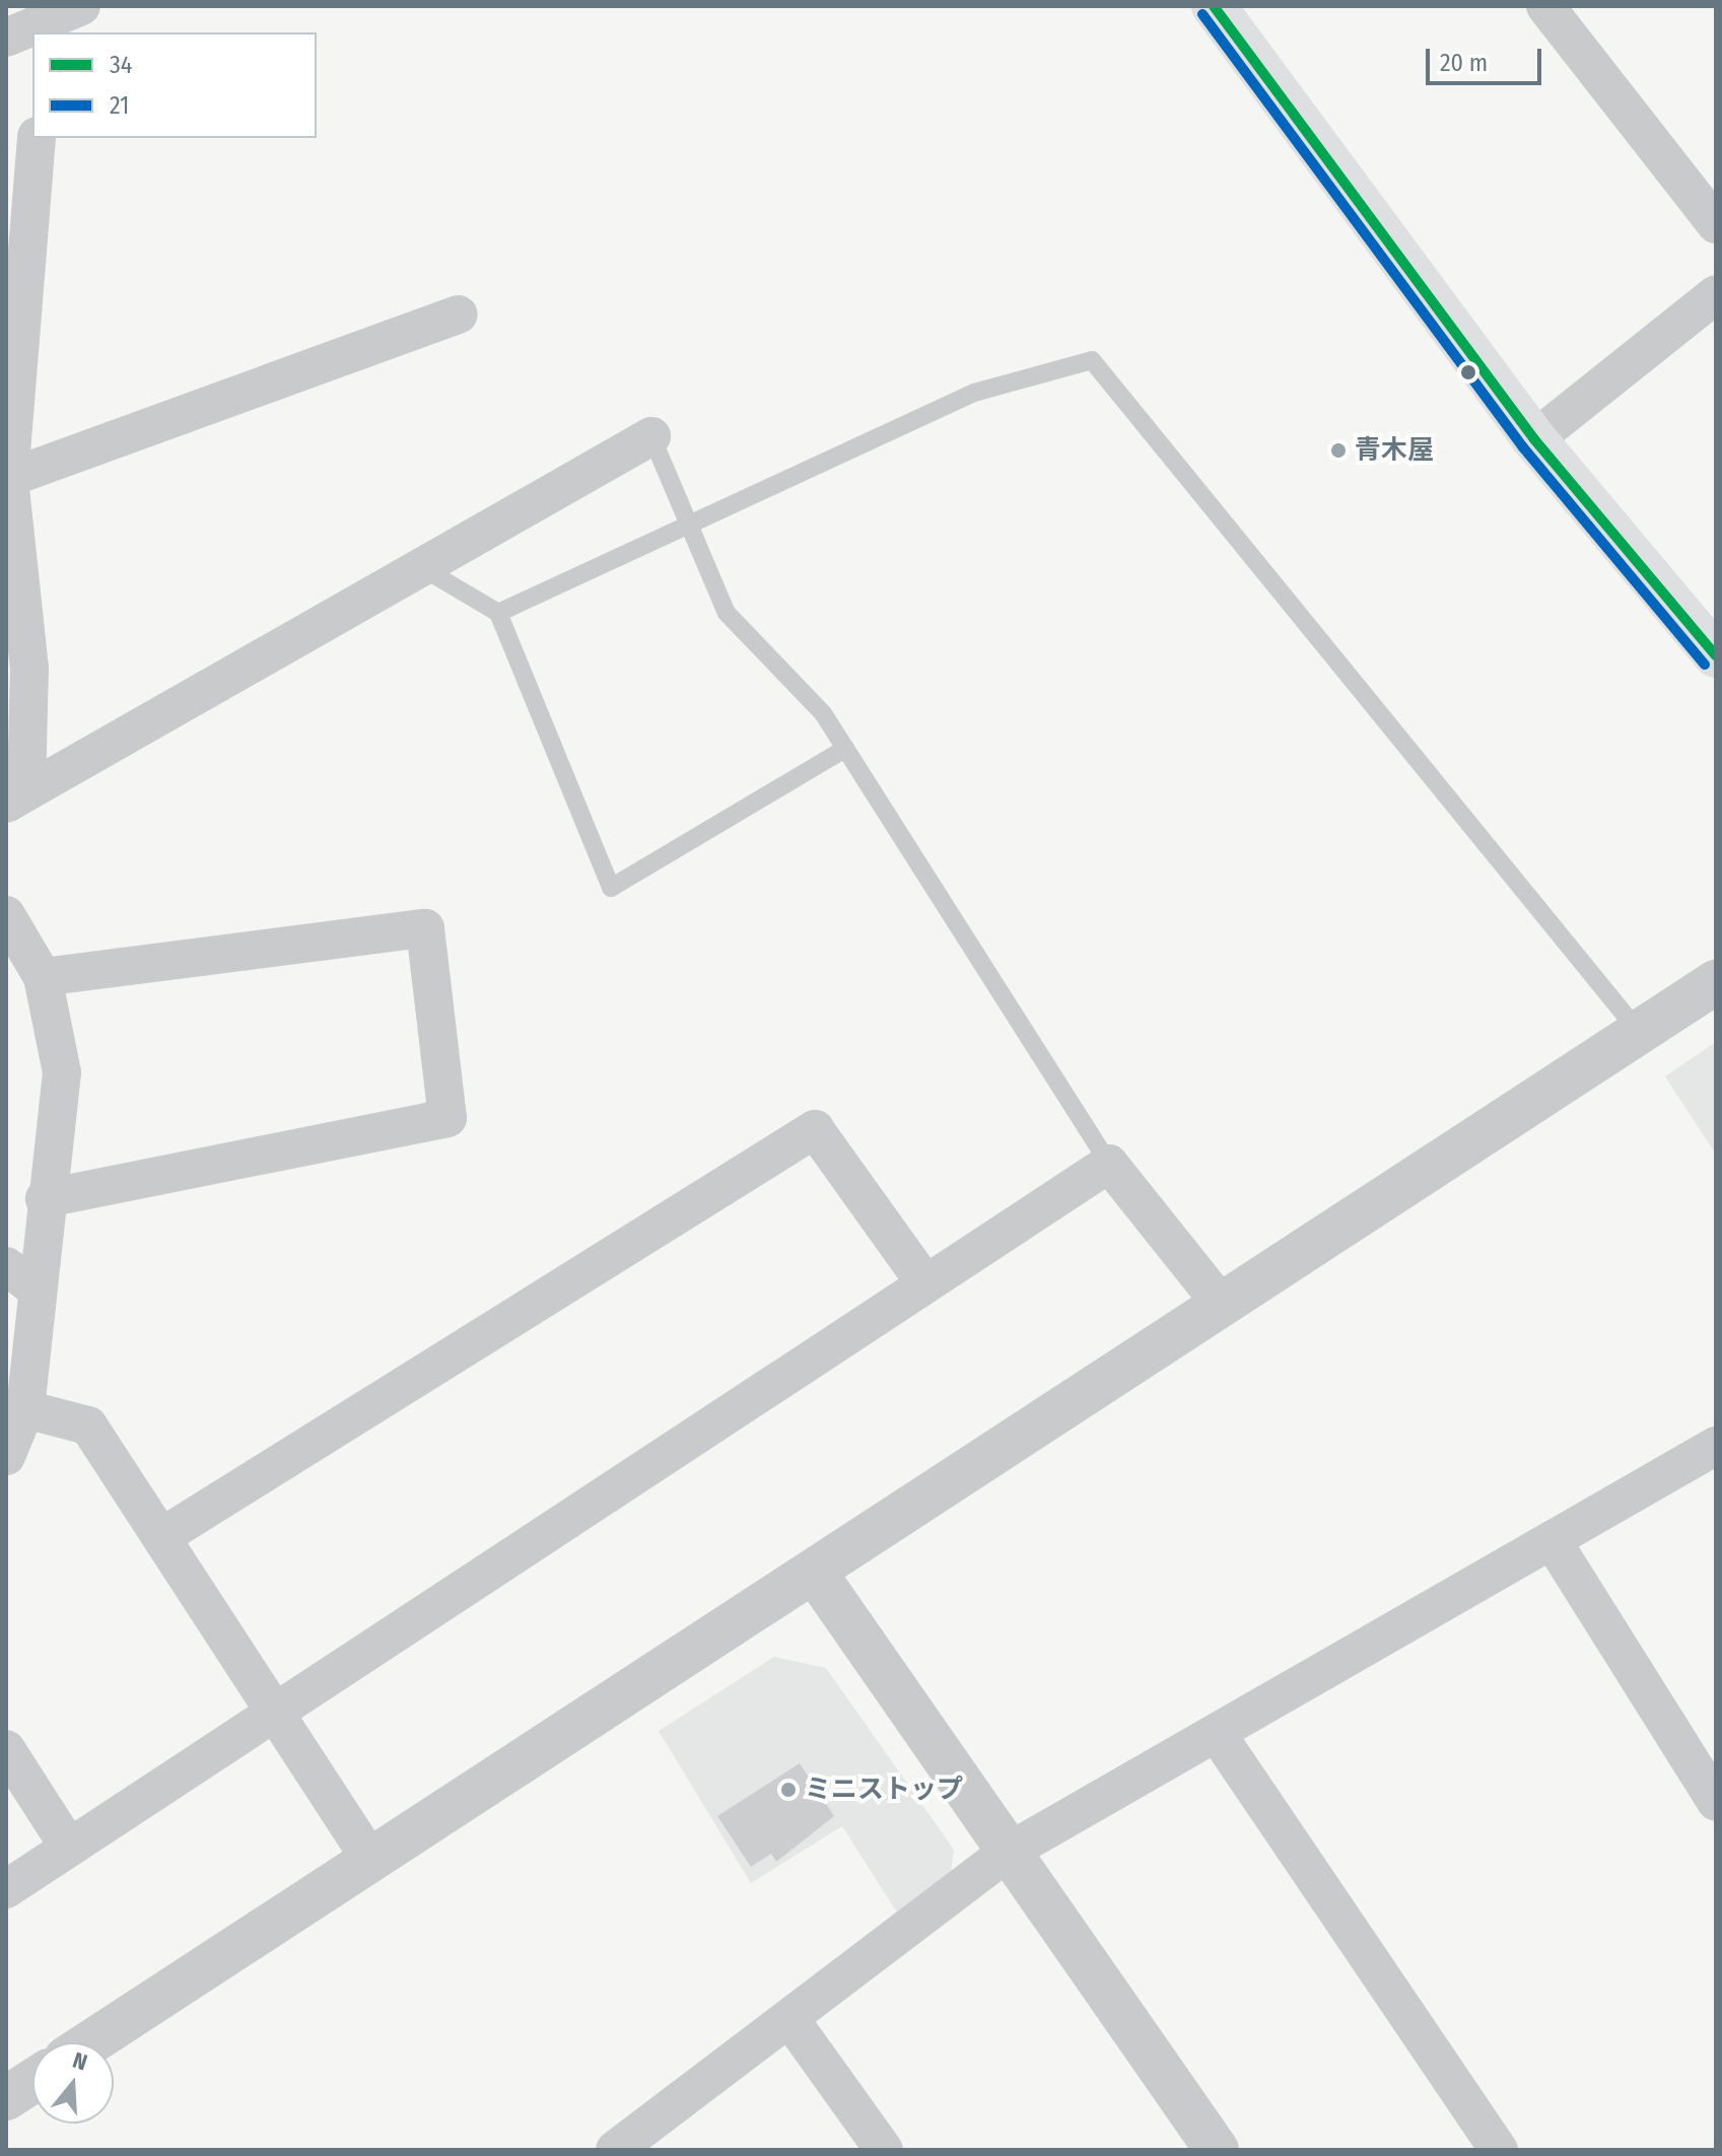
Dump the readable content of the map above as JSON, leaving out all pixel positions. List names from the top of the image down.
{
  "places": ["青木屋", "ミニストップ"],
  "lines": ["transit line 34", "transit line 21"],
  "legend": ["34", "21"],
  "scale_bar": "20 m",
  "north": "top"
}
